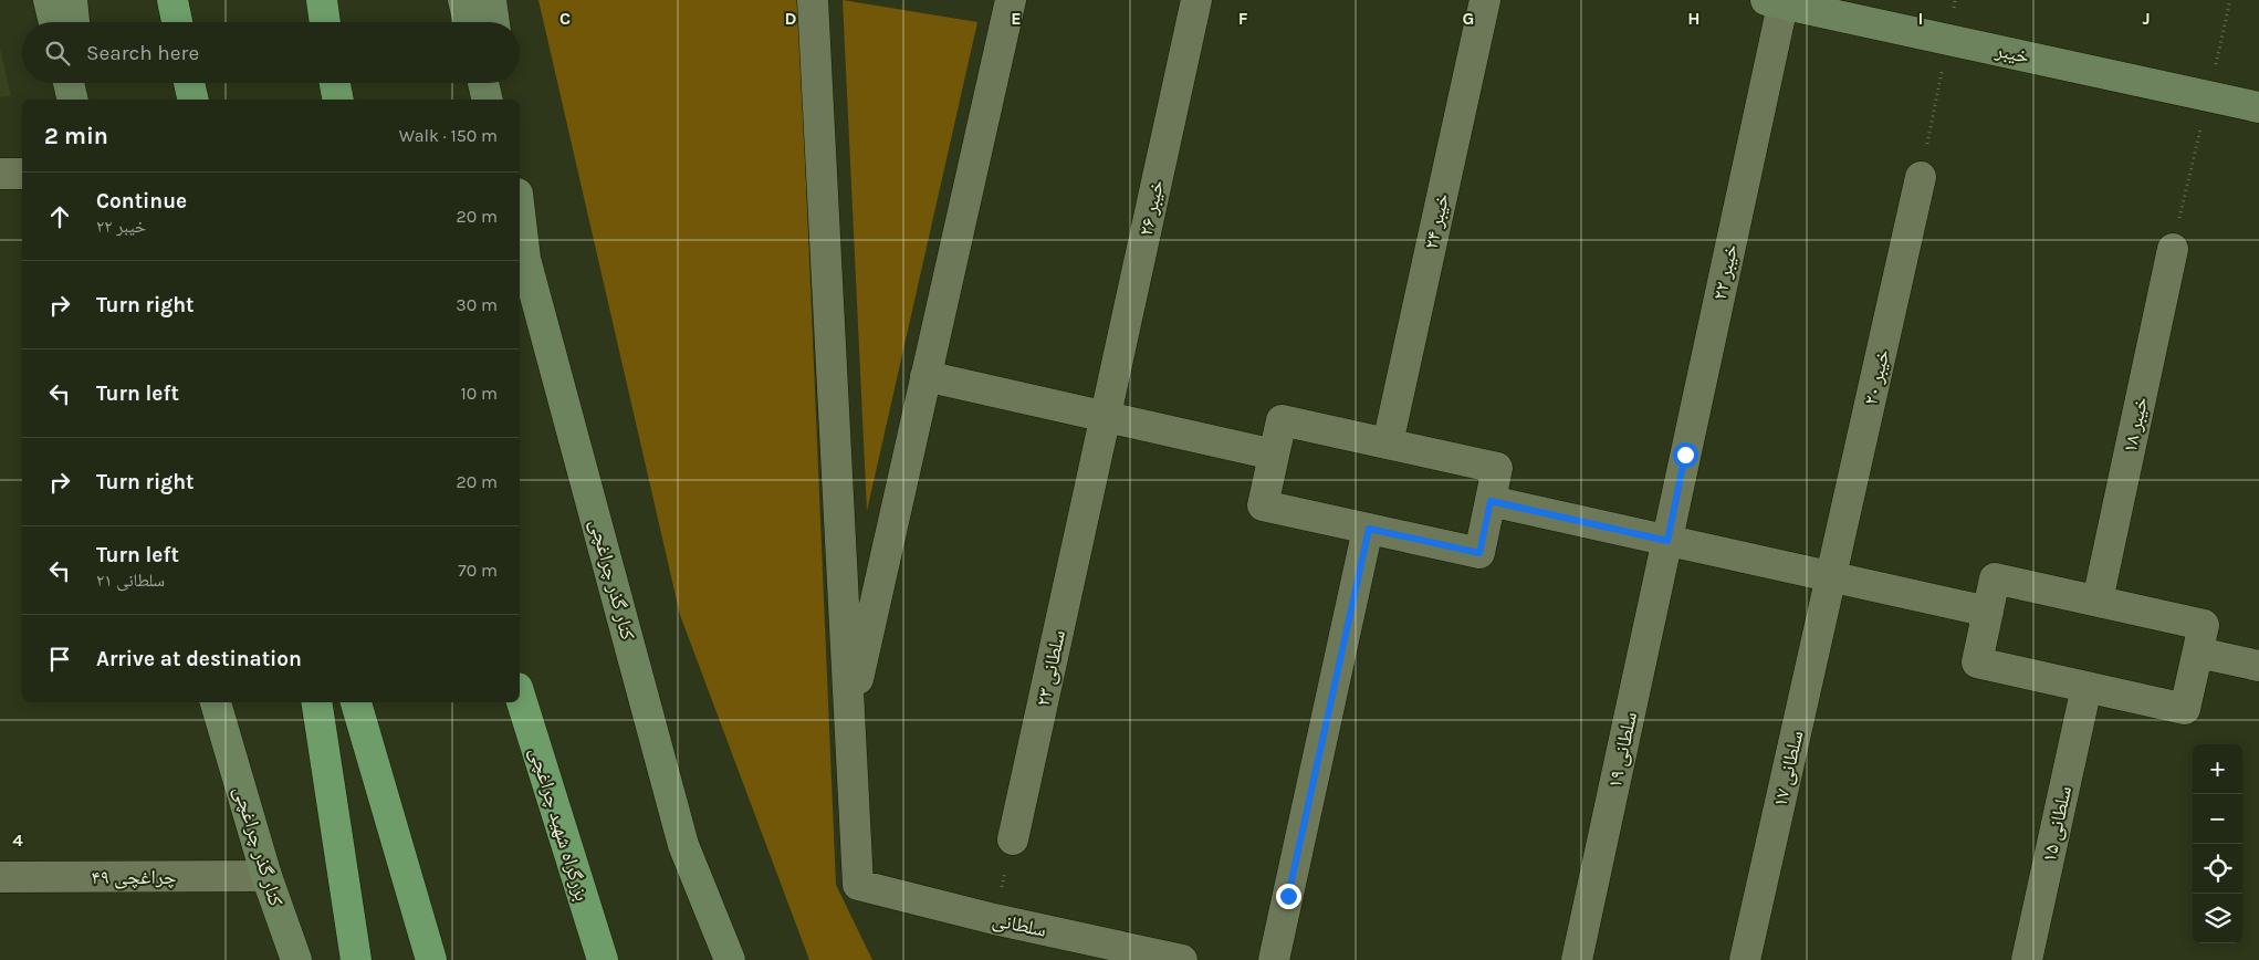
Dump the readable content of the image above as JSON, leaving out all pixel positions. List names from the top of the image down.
{
  "streets": {
    "highway": ["بزرگراه شهید چراغچی"],
    "main road": ["خیبر", "کنار گذر چراغچی"],
    "street": [
      "خیبر ۲۶",
      "خیبر ۲۴",
      "خیبر ۲۲",
      "خیبر ۲۰",
      "خیبر ۱۸",
      "سلطانی ۲۳",
      "سلطانی ۱۹",
      "سلطانی ۱۷",
      "سلطانی ۱۵",
      "چراغچی ۴۹",
      "سلطانی"
    ]
  },
  "crossings": [
    ["خیبر", "خیبر ۲۲"],
    ["خیبر ۲۶", "سلطانی ۲۳"],
    ["خیبر ۲۲", "سلطانی ۱۹"],
    ["خیبر ۲۰", "سلطانی ۱۷"],
    ["کنار گذر چراغچی", "چراغچی ۴۹"]
  ],
  "page": {
    "search": "Search here",
    "heading": ["2 min", "Walk · 150 m"],
    "list": [
      ["Continue", "خیبر ۲۲", "20 m"],
      ["Turn right", "30 m"],
      ["Turn left", "10 m"],
      ["Turn right", "20 m"],
      ["Turn left", "سلطانی ۲۱", "70 m"],
      "Arrive at destination"
    ],
    "map_buttons": ["+", "−"]
  },
  "grid": {
    "columns": [
      "C",
      "D",
      "E",
      "F",
      "G",
      "H",
      "I",
      "J"
    ],
    "rows": ["4"]
  }
}
